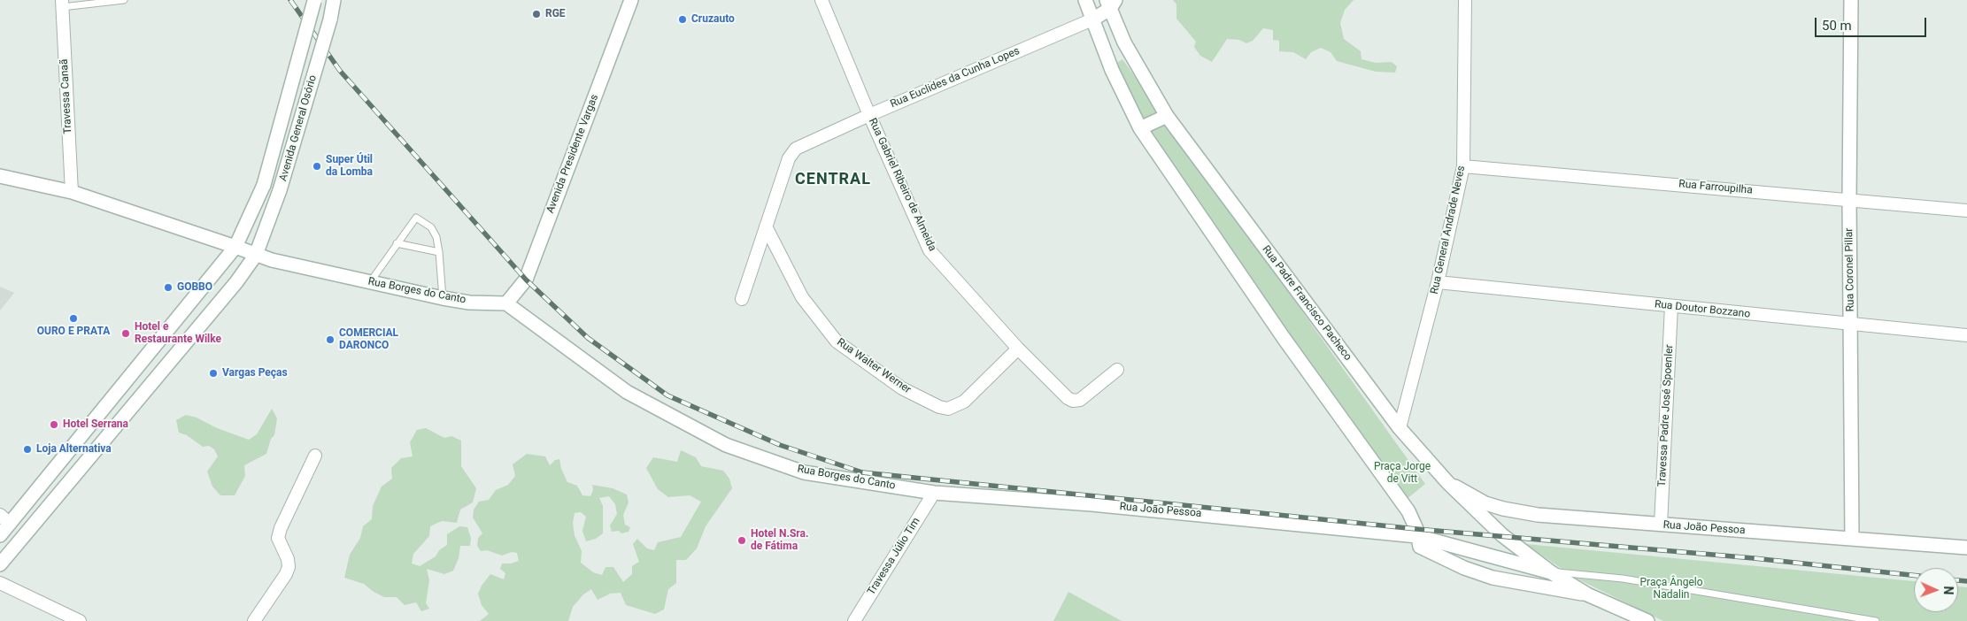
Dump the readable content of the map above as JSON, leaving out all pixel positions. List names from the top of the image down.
{
  "streets": {
    "main road": [
      "Avenida General Osório",
      "Avenida Presidente Vargas",
      "Rua Coronel Pillar",
      "Rua Borges do Canto",
      "Rua Padre Francisco Pacheco",
      "Rua João Pessoa"
    ],
    "street": [
      "Rua Euclides da Cunha Lopes",
      "Travessa Canaã",
      "Rua Gabriel Ribeiro de Almeida",
      "Rua Farroupilha",
      "Rua General Andrade Neves",
      "Rua Doutor Bozzano",
      "Rua Walter Werner",
      "Travessa Padre José Spoenler",
      "Travessa Júlio Tim"
    ]
  },
  "crossings": [
    ["Rua Euclides da Cunha Lopes", "Rua Gabriel Ribeiro de Almeida"],
    ["Rua Euclides da Cunha Lopes", "Rua Walter Werner"],
    ["Travessa Canaã", "Rua Borges do Canto"],
    ["Avenida General Osório", "Rua Borges do Canto"],
    ["Avenida Presidente Vargas", "Rua Borges do Canto"],
    ["Rua Gabriel Ribeiro de Almeida", "Rua Walter Werner"],
    ["Rua Farroupilha", "Rua General Andrade Neves"],
    ["Rua Farroupilha", "Rua Coronel Pillar"],
    ["Rua General Andrade Neves", "Rua Padre Francisco Pacheco"],
    ["Rua General Andrade Neves", "Rua Doutor Bozzano"],
    ["Rua Coronel Pillar", "Rua Doutor Bozzano"],
    ["Rua Coronel Pillar", "Rua João Pessoa"],
    ["Rua Borges do Canto", "Rua João Pessoa"],
    ["Rua Borges do Canto", "Travessa Júlio Tim"],
    ["Rua Padre Francisco Pacheco", "Rua João Pessoa"],
    ["Rua Doutor Bozzano", "Travessa Padre José Spoenler"],
    ["Travessa Padre José Spoenler", "Rua João Pessoa"],
    ["Rua João Pessoa", "Travessa Júlio Tim"]
  ],
  "districts": ["CENTRAL"],
  "parks": ["Praça Jorge de Vitt", "Praça Ângelo Nadalin"],
  "places": [
    "RGE",
    "Cruzauto",
    "Super Útil da Lomba",
    "GOBBO",
    "OURO E PRATA",
    "Hotel e Restaurante Wilke",
    "COMERCIAL DARONCO",
    "Vargas Peças",
    "Hotel Serrana",
    "Loja Alternativa",
    "Hotel N.Sra. de Fátima"
  ],
  "scale_bar": "50 m",
  "north": "right"
}
